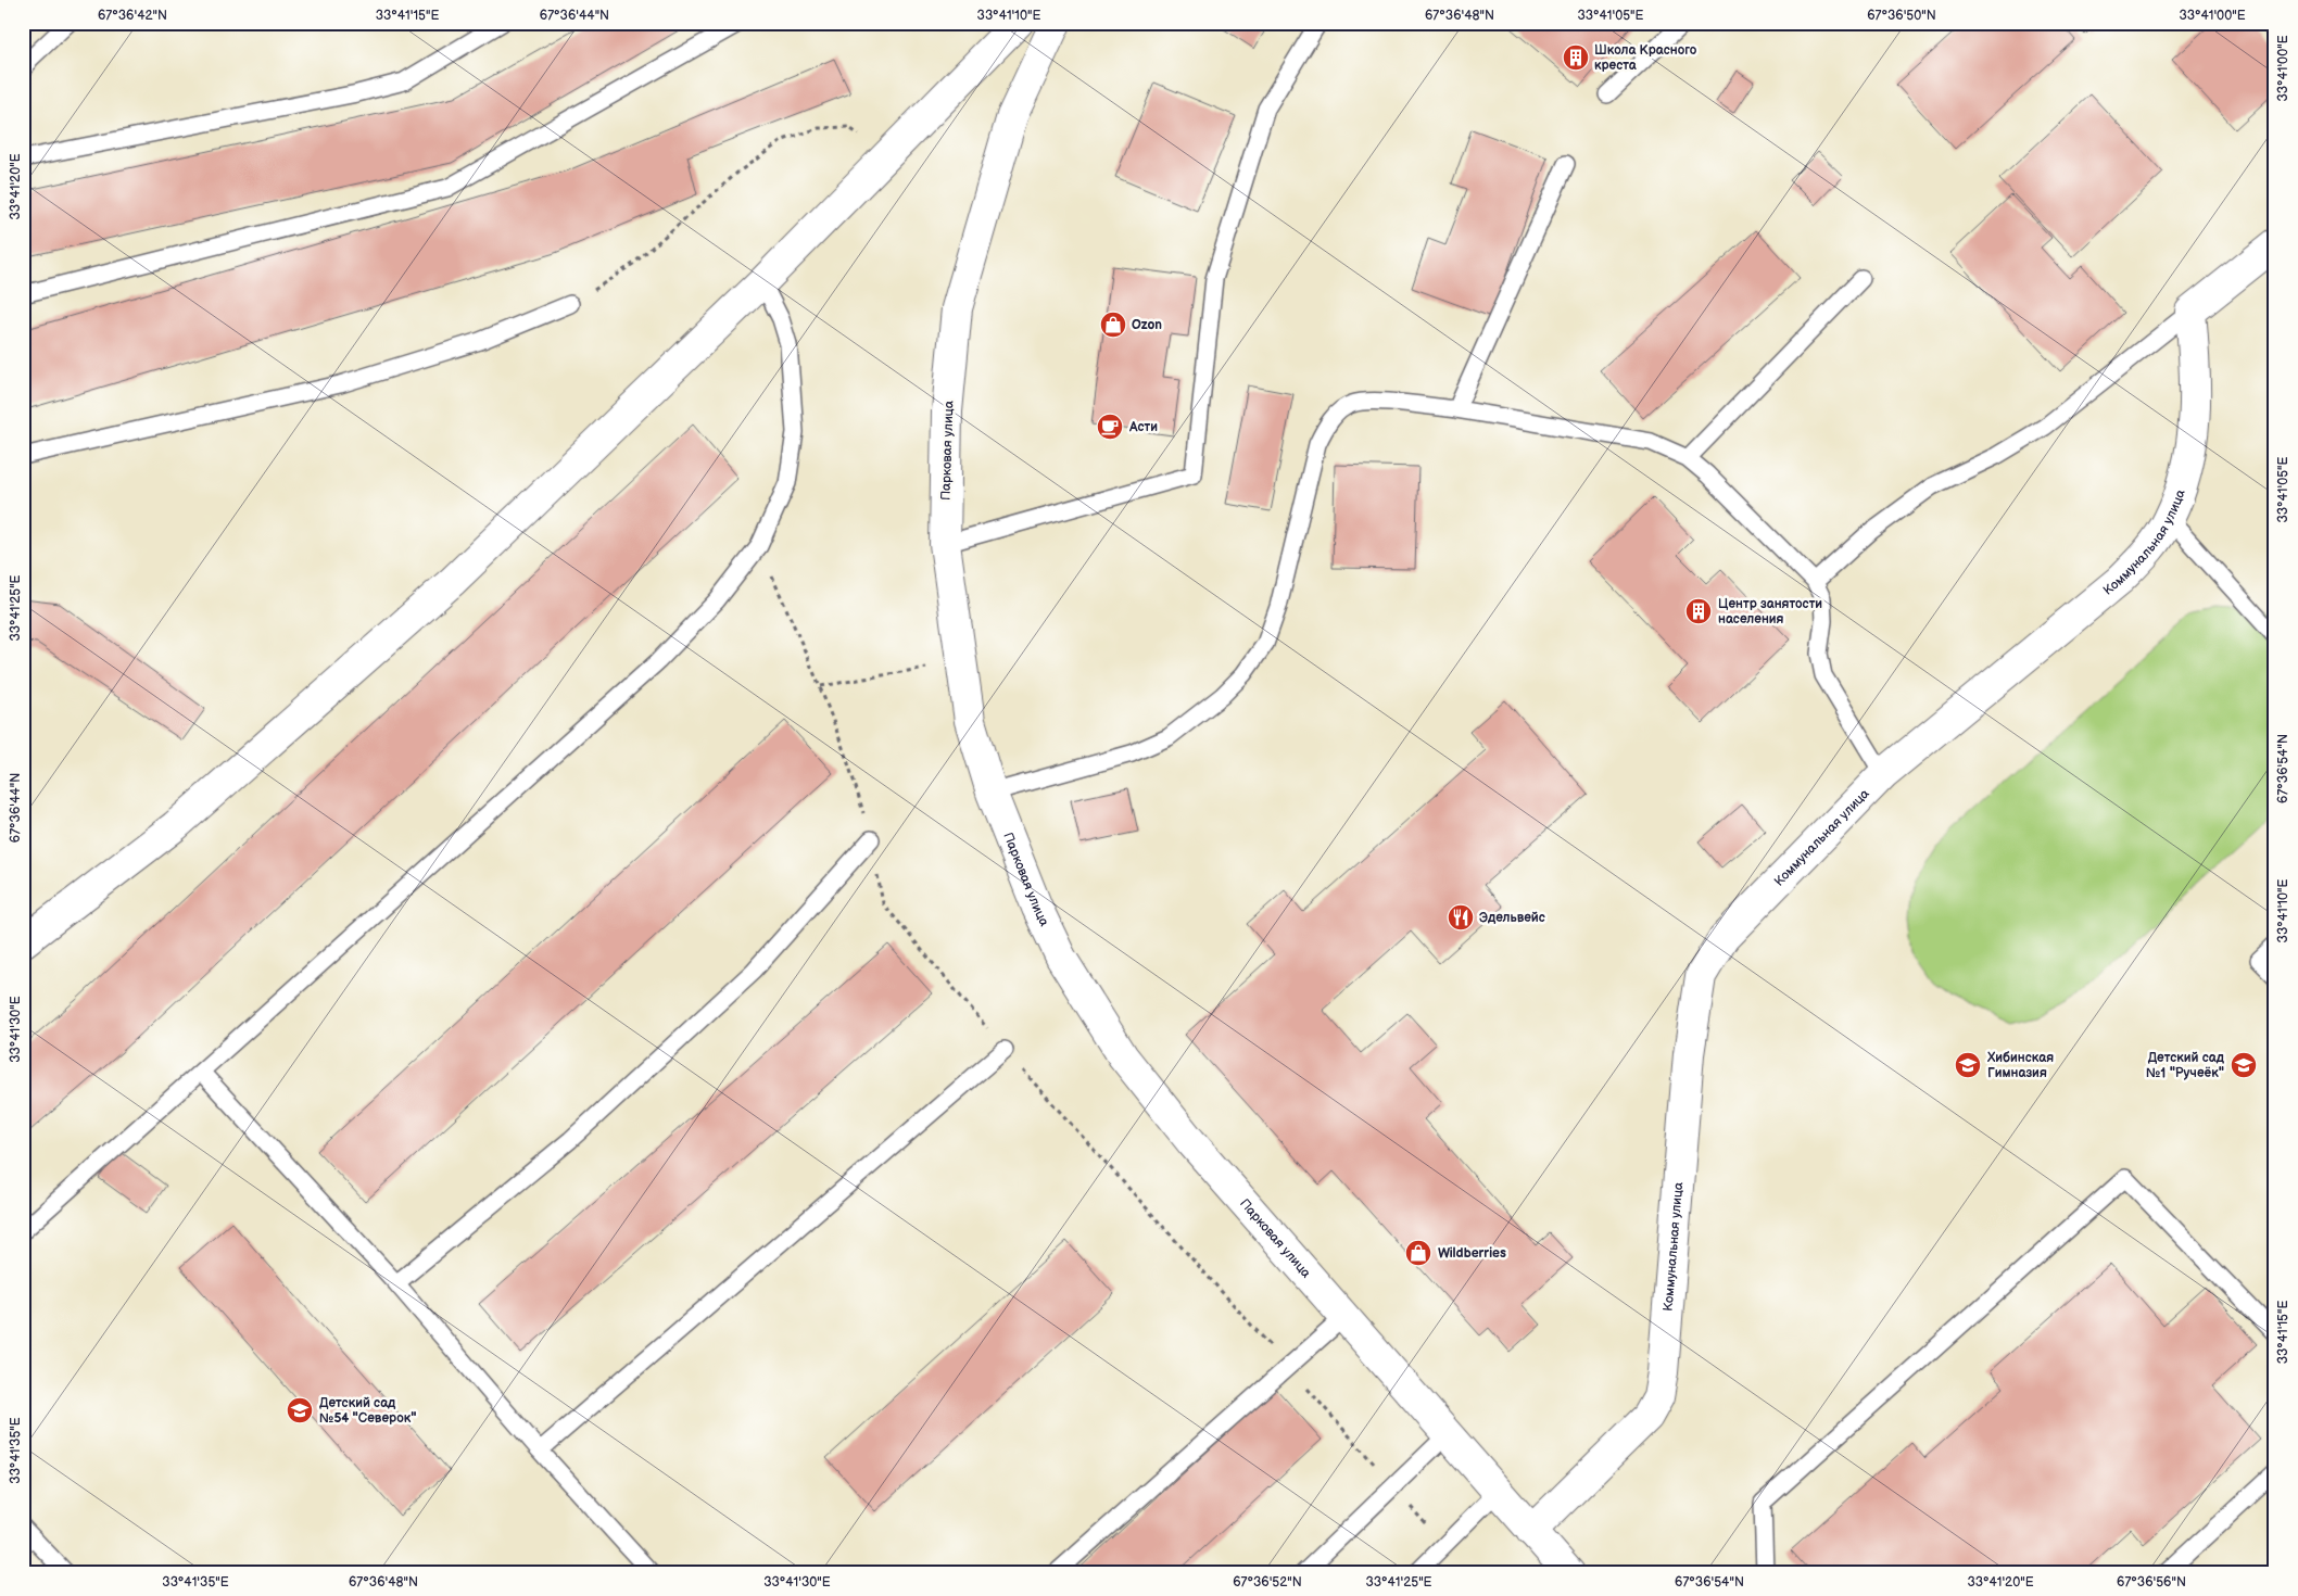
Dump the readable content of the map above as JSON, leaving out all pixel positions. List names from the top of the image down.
{
  "streets": {
    "street": ["Парковая улица", "Коммунальная улица"]
  },
  "crossings": [
    ["Парковая улица", "Коммунальная улица"]
  ],
  "places": {
    "building": ["Школа Красного креста", "Центр занятости населения"],
    "shop": ["Ozon", "Wildberries"],
    "cafe": ["Асти"],
    "restaurant": ["Эдельвейс"],
    "school or university": ["Хибинская Гимназия", "Детский сад №1 \"Ручеёк\"", "Детский сад №54 \"Северок\""]
  },
  "coordinates": [
    "67°36'42\"N",
    "33°41'15\"E",
    "67°36'44\"N",
    "33°41'10\"E",
    "67°36'48\"N",
    "33°41'05\"E",
    "67°36'50\"N",
    "33°41'00\"E",
    "33°41'20\"E",
    "33°41'25\"E",
    "67°36'54\"N",
    "33°41'30\"E",
    "33°41'35\"E",
    "67°36'52\"N",
    "67°36'56\"N"
  ]
}
